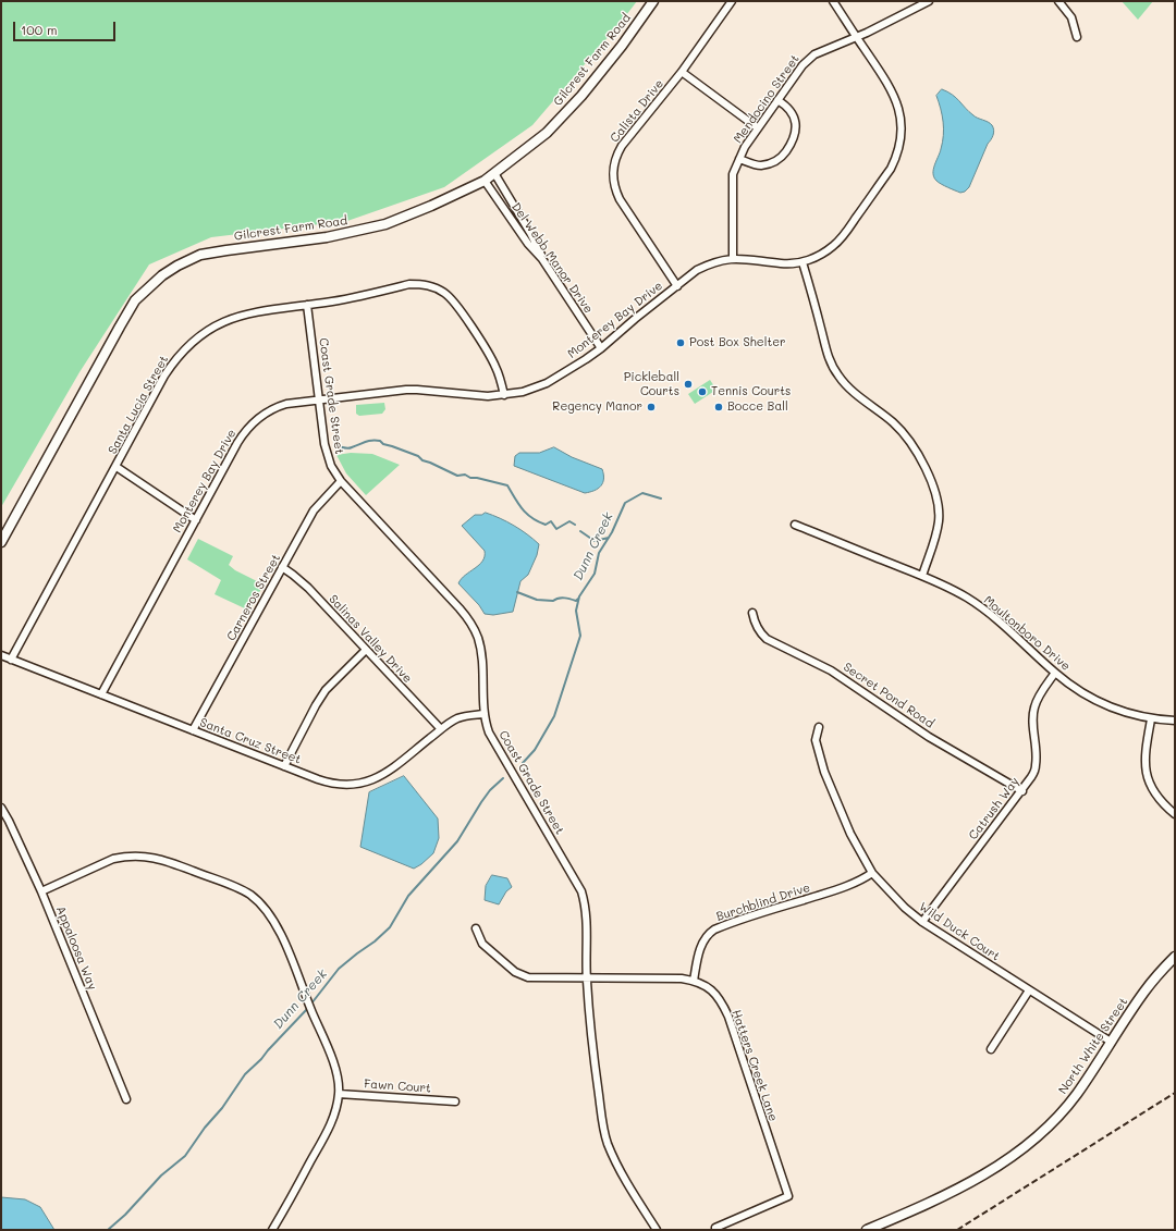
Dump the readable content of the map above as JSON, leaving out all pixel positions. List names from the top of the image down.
{
  "streets": {
    "main road": ["Gilcrest Farm Road", "North White Street"],
    "street": [
      "Mendocino Street",
      "Calista Drive",
      "Del Webb Manor Drive",
      "Monterey Bay Drive",
      "Coast Grade Street",
      "Santa Lucia Street",
      "Carneros Street",
      "Moultonboro Drive",
      "Salinas Valley Drive",
      "Secret Pond Road",
      "Santa Cruz Street",
      "Catrush Way",
      "Burchblind Drive",
      "Wild Duck Court",
      "Appaloosa Way",
      "Hatters Creek Lane",
      "Fawn Court"
    ]
  },
  "crossings": [
    ["Gilcrest Farm Road", "Del Webb Manor Drive"],
    ["Mendocino Street", "Monterey Bay Drive"],
    ["Calista Drive", "Monterey Bay Drive"],
    ["Del Webb Manor Drive", "Monterey Bay Drive"],
    ["Monterey Bay Drive", "Coast Grade Street"],
    ["Monterey Bay Drive", "Santa Lucia Street"],
    ["Monterey Bay Drive", "Santa Cruz Street"],
    ["Coast Grade Street", "Santa Lucia Street"],
    ["Coast Grade Street", "Carneros Street"],
    ["Coast Grade Street", "Santa Cruz Street"],
    ["Coast Grade Street", "Hatters Creek Lane"],
    ["Santa Lucia Street", "Santa Cruz Street"],
    ["Carneros Street", "Salinas Valley Drive"],
    ["Carneros Street", "Santa Cruz Street"],
    ["Moultonboro Drive", "Catrush Way"],
    ["Salinas Valley Drive", "Santa Cruz Street"],
    ["Secret Pond Road", "Catrush Way"],
    ["Catrush Way", "Wild Duck Court"],
    ["Burchblind Drive", "Wild Duck Court"],
    ["Burchblind Drive", "Hatters Creek Lane"],
    ["Wild Duck Court", "North White Street"]
  ],
  "water": ["Dunn Creek"],
  "places": [
    "Post Box Shelter",
    "Pickleball Courts",
    "Tennis Courts",
    "Regency Manor",
    "Bocce Ball"
  ],
  "scale_bar": "100 m"
}
